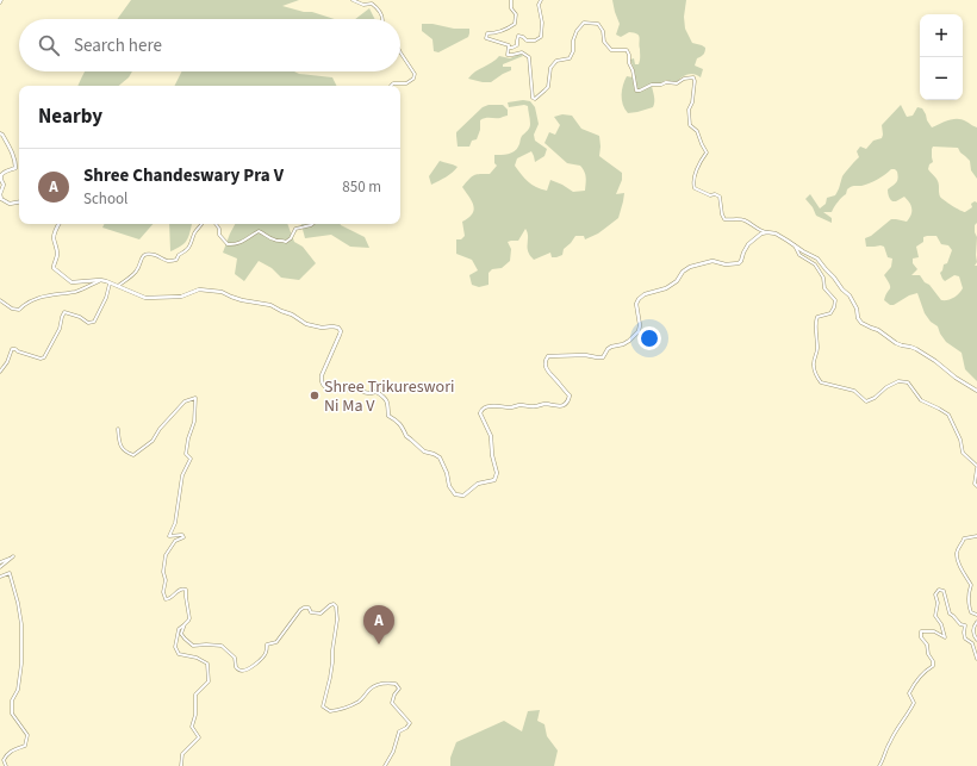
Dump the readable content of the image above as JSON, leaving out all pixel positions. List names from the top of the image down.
{
  "places": ["Shree Trikureswori Ni Ma V"],
  "page": {
    "map_buttons": ["+", "−"],
    "search": "Search here",
    "heading": "Nearby",
    "list": [
      {
        "mark": "A",
        "name": "Shree Chandeswary Pra V",
        "note": "School",
        "value": "850 m"
      }
    ],
    "pins": "A"
  }
}
